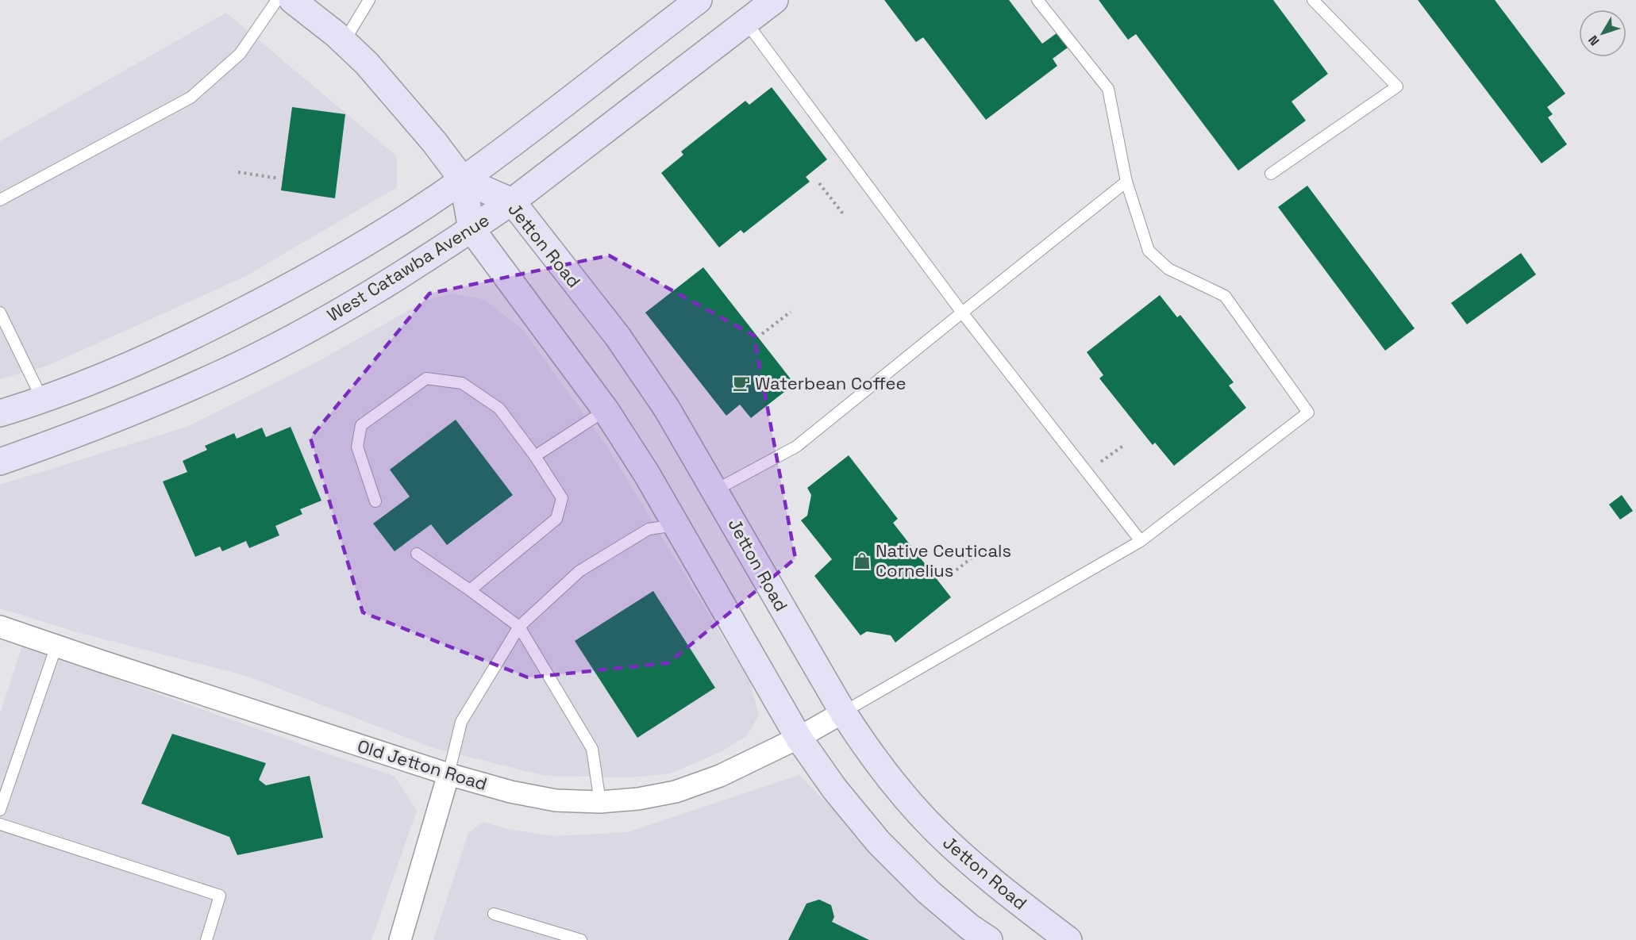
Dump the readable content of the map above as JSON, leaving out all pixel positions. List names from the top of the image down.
{
  "streets": {
    "street": ["Jetton Road", "West Catawba Avenue", "Old Jetton Road"]
  },
  "crossings": [
    ["Jetton Road", "West Catawba Avenue"],
    ["Jetton Road", "Old Jetton Road"]
  ],
  "places": {
    "cafe": ["Waterbean Coffee"],
    "shop": ["Native Ceuticals Cornelius"]
  },
  "north": "bottom left"
}
